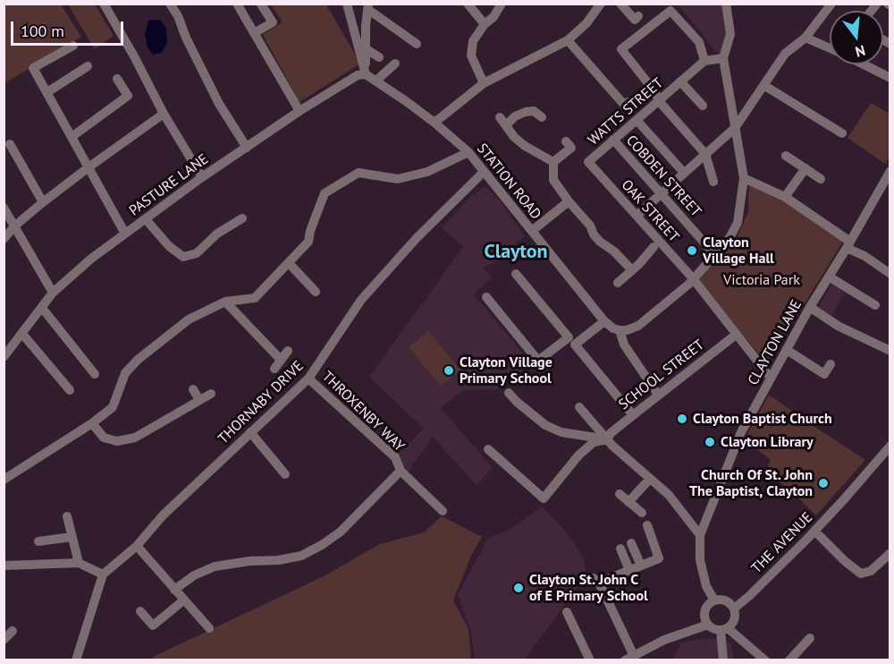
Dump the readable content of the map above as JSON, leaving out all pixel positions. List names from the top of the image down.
{
  "streets": {
    "street": [
      "WATTS STREET",
      "COBDEN STREET",
      "STATION ROAD",
      "PASTURE LANE",
      "OAK STREET",
      "CLAYTON LANE",
      "SCHOOL STREET",
      "THORNABY DRIVE",
      "THROXENBY WAY",
      "THE AVENUE"
    ]
  },
  "crossings": [
    ["WATTS STREET", "COBDEN STREET"],
    ["WATTS STREET", "OAK STREET"],
    ["STATION ROAD", "THORNABY DRIVE"],
    ["OAK STREET", "CLAYTON LANE"],
    ["OAK STREET", "SCHOOL STREET"],
    ["THORNABY DRIVE", "THROXENBY WAY"]
  ],
  "districts": ["Clayton"],
  "parks": ["Victoria Park"],
  "places": [
    "Clayton Village Hall",
    "Clayton Village Primary School",
    "Clayton Baptist Church",
    "Clayton Library",
    "Church Of St. John The Baptist, Clayton",
    "Clayton St. John C of E Primary School"
  ],
  "scale_bar": "100 m",
  "north": "bottom"
}
